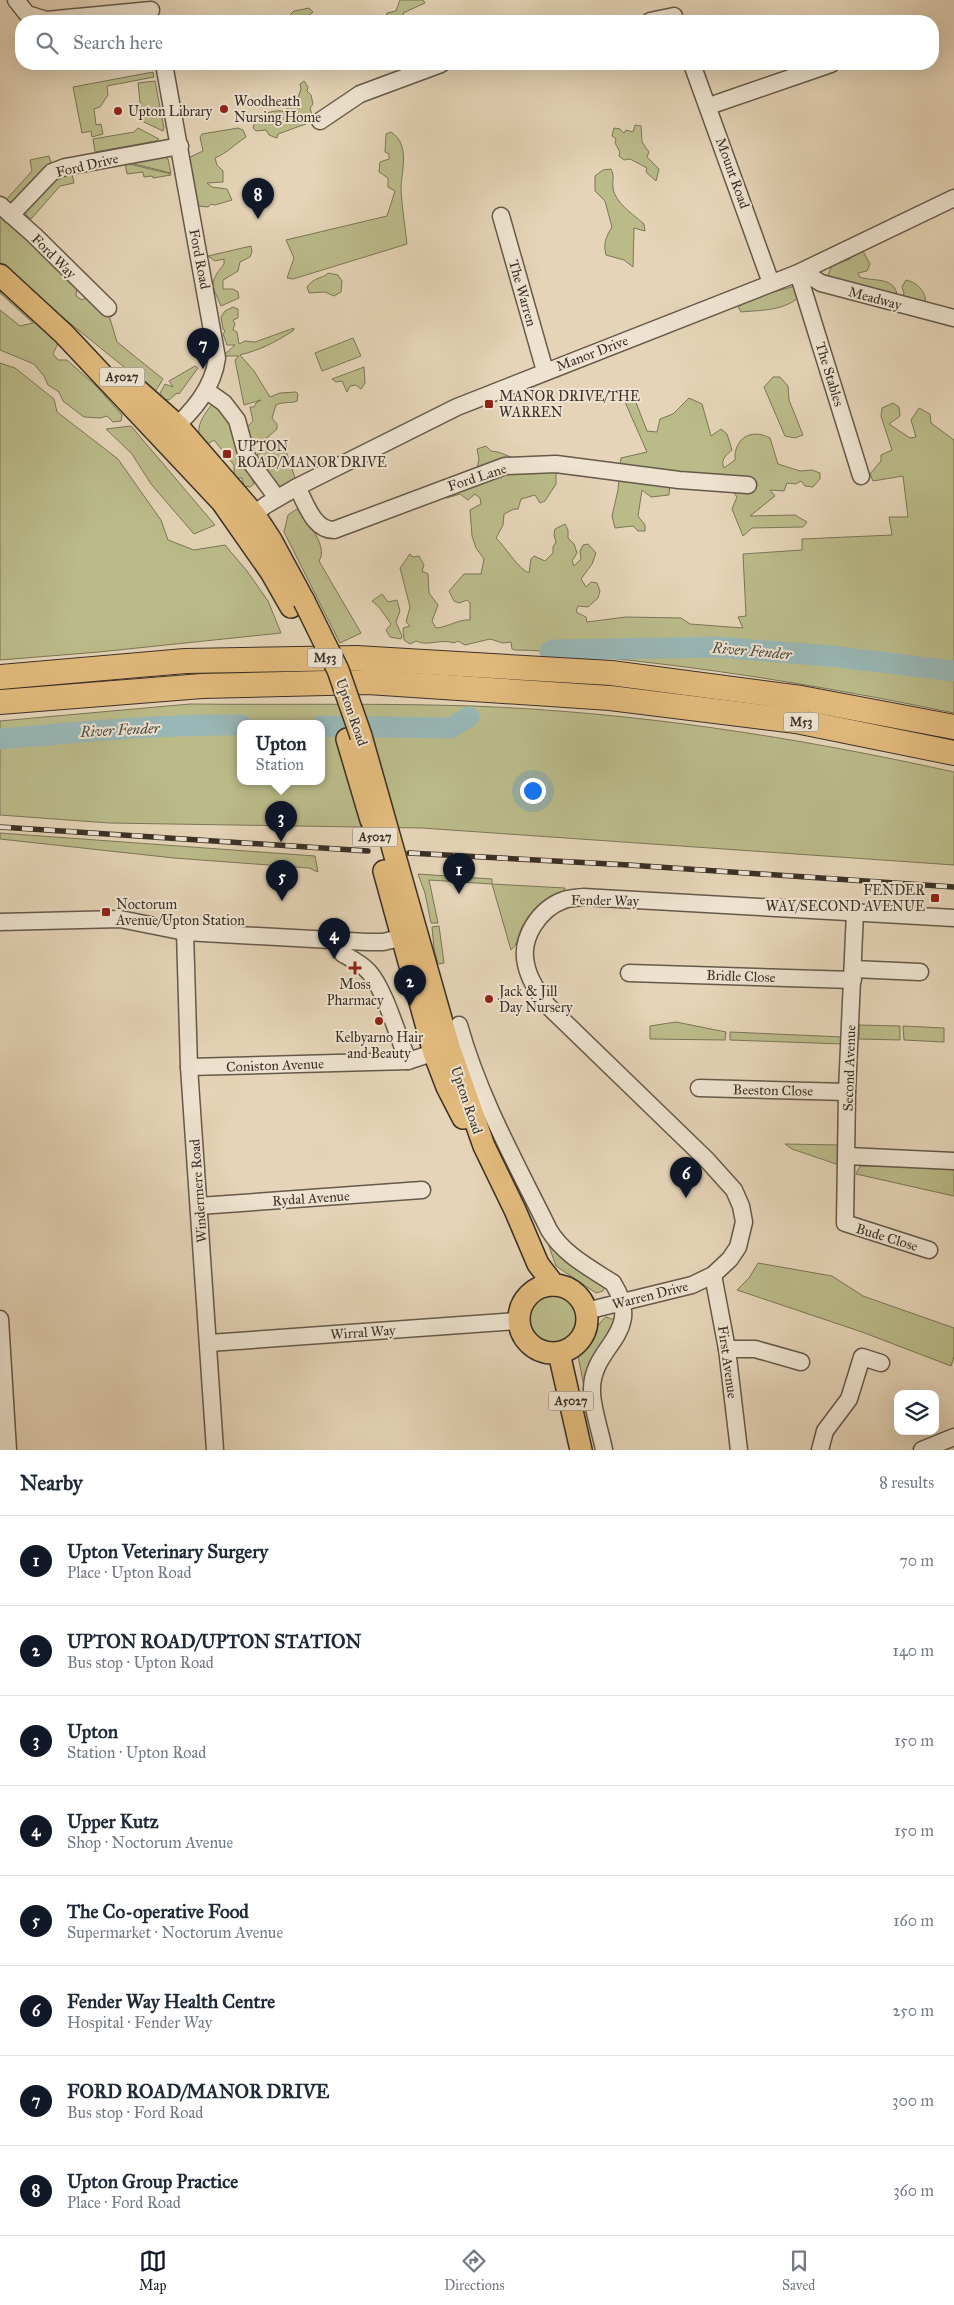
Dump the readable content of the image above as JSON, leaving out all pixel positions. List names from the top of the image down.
{
  "streets": {
    "highway": ["M53"],
    "main road": ["A5027", "Upton Road"],
    "street": [
      "Ford Drive",
      "Mount Road",
      "Ford Way",
      "Ford Road",
      "The Warren",
      "Meadway",
      "Manor Drive",
      "The Stables",
      "Ford Lane",
      "Fender Way",
      "Bridle Close",
      "Coniston Avenue",
      "Second Avenue",
      "Beeston Close",
      "Windermere Road",
      "Rydal Avenue",
      "Bude Close",
      "Warren Drive",
      "Wirral Way",
      "First Avenue"
    ]
  },
  "crossings": [
    ["Ford Drive", "Ford Way"],
    ["Ford Drive", "Ford Road"],
    ["Mount Road", "Manor Drive"],
    ["Ford Road", "Upton Road"],
    ["The Warren", "Manor Drive"],
    ["Meadway", "Manor Drive"],
    ["Meadway", "The Stables"],
    ["Manor Drive", "The Stables"],
    ["Manor Drive", "Ford Lane"],
    ["Manor Drive", "Upton Road"],
    ["A5027", "Upton Road"],
    ["A5027", "Warren Drive"],
    ["A5027", "Wirral Way"],
    ["Upton Road", "Coniston Avenue"],
    ["Upton Road", "Warren Drive"],
    ["Upton Road", "Wirral Way"],
    ["Fender Way", "Second Avenue"],
    ["Fender Way", "Warren Drive"],
    ["Fender Way", "First Avenue"],
    ["Bridle Close", "Second Avenue"],
    ["Coniston Avenue", "Windermere Road"],
    ["Second Avenue", "Beeston Close"],
    ["Second Avenue", "Bude Close"],
    ["Windermere Road", "Rydal Avenue"],
    ["Windermere Road", "Wirral Way"],
    ["Warren Drive", "Wirral Way"],
    ["Warren Drive", "First Avenue"]
  ],
  "water": ["River Fender"],
  "places": {
    "other": [
      "Woodheath Nursing Home",
      "Upton Library",
      "Jack & Jill Day Nursery",
      "Kelbyarno Hair and Beauty"
    ],
    "transit": [
      "MANOR DRIVE/THE WARREN",
      "UPTON ROAD/MANOR DRIVE",
      "FENDER WAY/SECOND AVENUE",
      "Noctorum Avenue/Upton Station"
    ],
    "health": ["Moss Pharmacy"]
  },
  "page": {
    "search": "Search here",
    "pins": [
      "8",
      "7",
      "3",
      "1",
      "5",
      "4",
      "2",
      "6"
    ],
    "popup": ["Upton", "Station"],
    "heading": ["Nearby", "8 results"],
    "list": [
      {
        "mark": "1",
        "name": "Upton Veterinary Surgery",
        "note": "Place · Upton Road",
        "value": "70 m"
      },
      {
        "mark": "2",
        "name": "UPTON ROAD/UPTON STATION",
        "note": "Bus stop · Upton Road",
        "value": "140 m"
      },
      {
        "mark": "3",
        "name": "Upton",
        "note": "Station · Upton Road",
        "value": "150 m"
      },
      {
        "mark": "4",
        "name": "Upper Kutz",
        "note": "Shop · Noctorum Avenue",
        "value": "150 m"
      },
      {
        "mark": "5",
        "name": "The Co-operative Food",
        "note": "Supermarket · Noctorum Avenue",
        "value": "160 m"
      },
      {
        "mark": "6",
        "name": "Fender Way Health Centre",
        "note": "Hospital · Fender Way",
        "value": "250 m"
      },
      {
        "mark": "7",
        "name": "FORD ROAD/MANOR DRIVE",
        "note": "Bus stop · Ford Road",
        "value": "300 m"
      },
      {
        "mark": "8",
        "name": "Upton Group Practice",
        "note": "Place · Ford Road",
        "value": "360 m"
      }
    ],
    "nav": ["Map", "Directions", "Saved"]
  }
}
